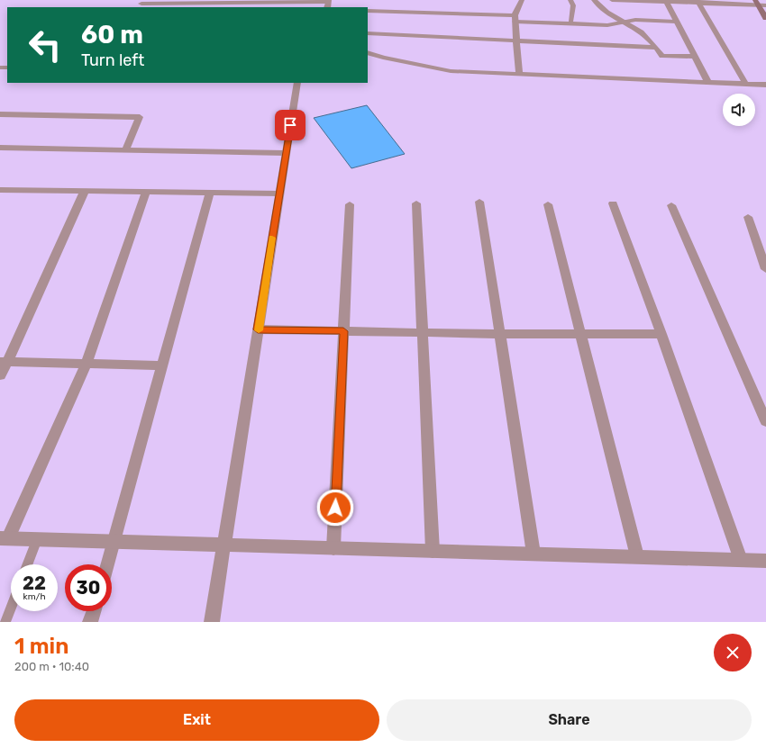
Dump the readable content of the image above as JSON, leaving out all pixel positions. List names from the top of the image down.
{
  "page": {
    "turn": ["60 m", "Turn left"],
    "speed": "22 km/h",
    "limit": "30",
    "heading": ["1 min", "200 m · 10:40"],
    "buttons": ["Exit", "Share"]
  }
}
